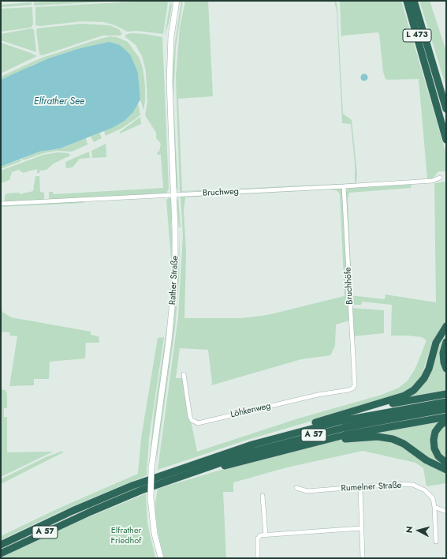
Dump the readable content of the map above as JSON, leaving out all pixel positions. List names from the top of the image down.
{
  "streets": {
    "highway": ["L 473", "A 57"],
    "main road": ["Rather Straße"],
    "street": [
      "Bruchweg",
      "Bruchhöfe",
      "Löhkenweg",
      "Rumelner Straße"
    ]
  },
  "crossings": [
    ["Bruchweg", "Rather Straße"],
    ["Bruchweg", "Bruchhöfe"],
    ["Bruchhöfe", "Löhkenweg"]
  ],
  "water": ["Elfrather See"],
  "parks": ["Elfrather Friedhof"],
  "north": "left"
}
